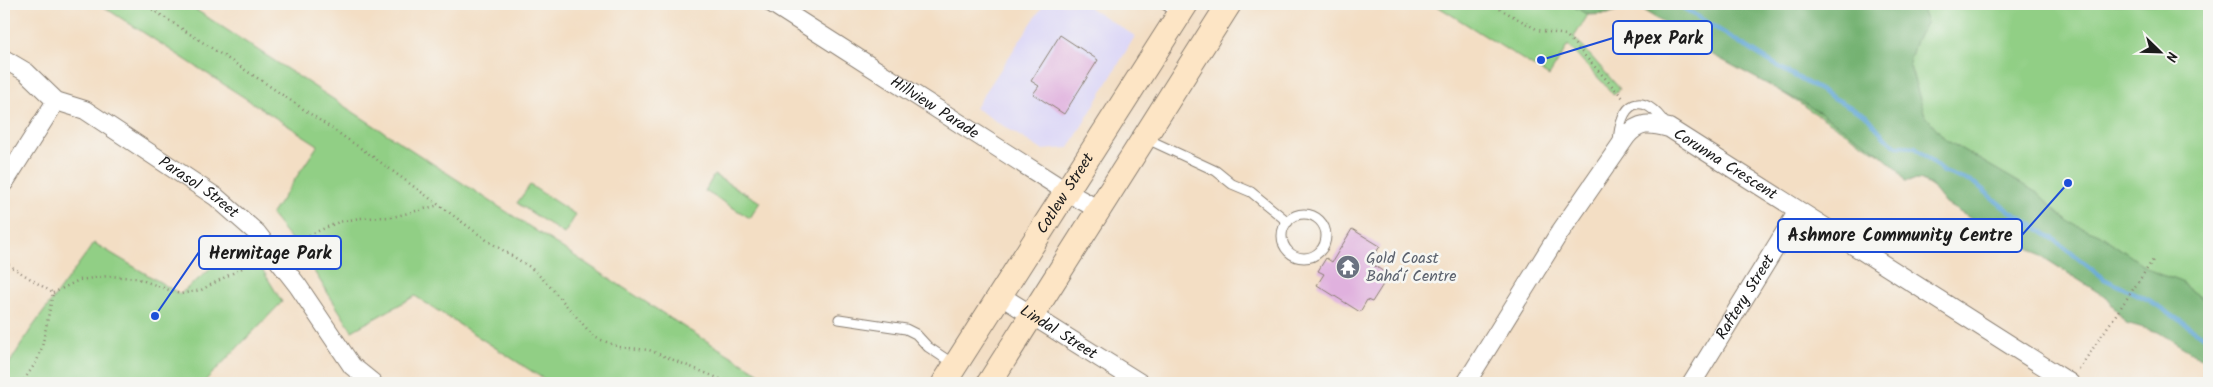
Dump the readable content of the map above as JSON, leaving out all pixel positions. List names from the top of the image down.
{
  "streets": {
    "main road": ["Cotlew Street"],
    "street": [
      "Hillview Parade",
      "Corunna Crescent",
      "Parasol Street",
      "Raftery Street",
      "Lindal Street"
    ]
  },
  "crossings": [
    ["Hillview Parade", "Cotlew Street"],
    ["Corunna Crescent", "Raftery Street"],
    ["Cotlew Street", "Lindal Street"]
  ],
  "places": {
    "other": ["Apex Park", "Ashmore Community Centre", "Hermitage Park"],
    "temple": ["Gold Coast Bahá'í Centre"]
  },
  "north": "bottom right"
}
